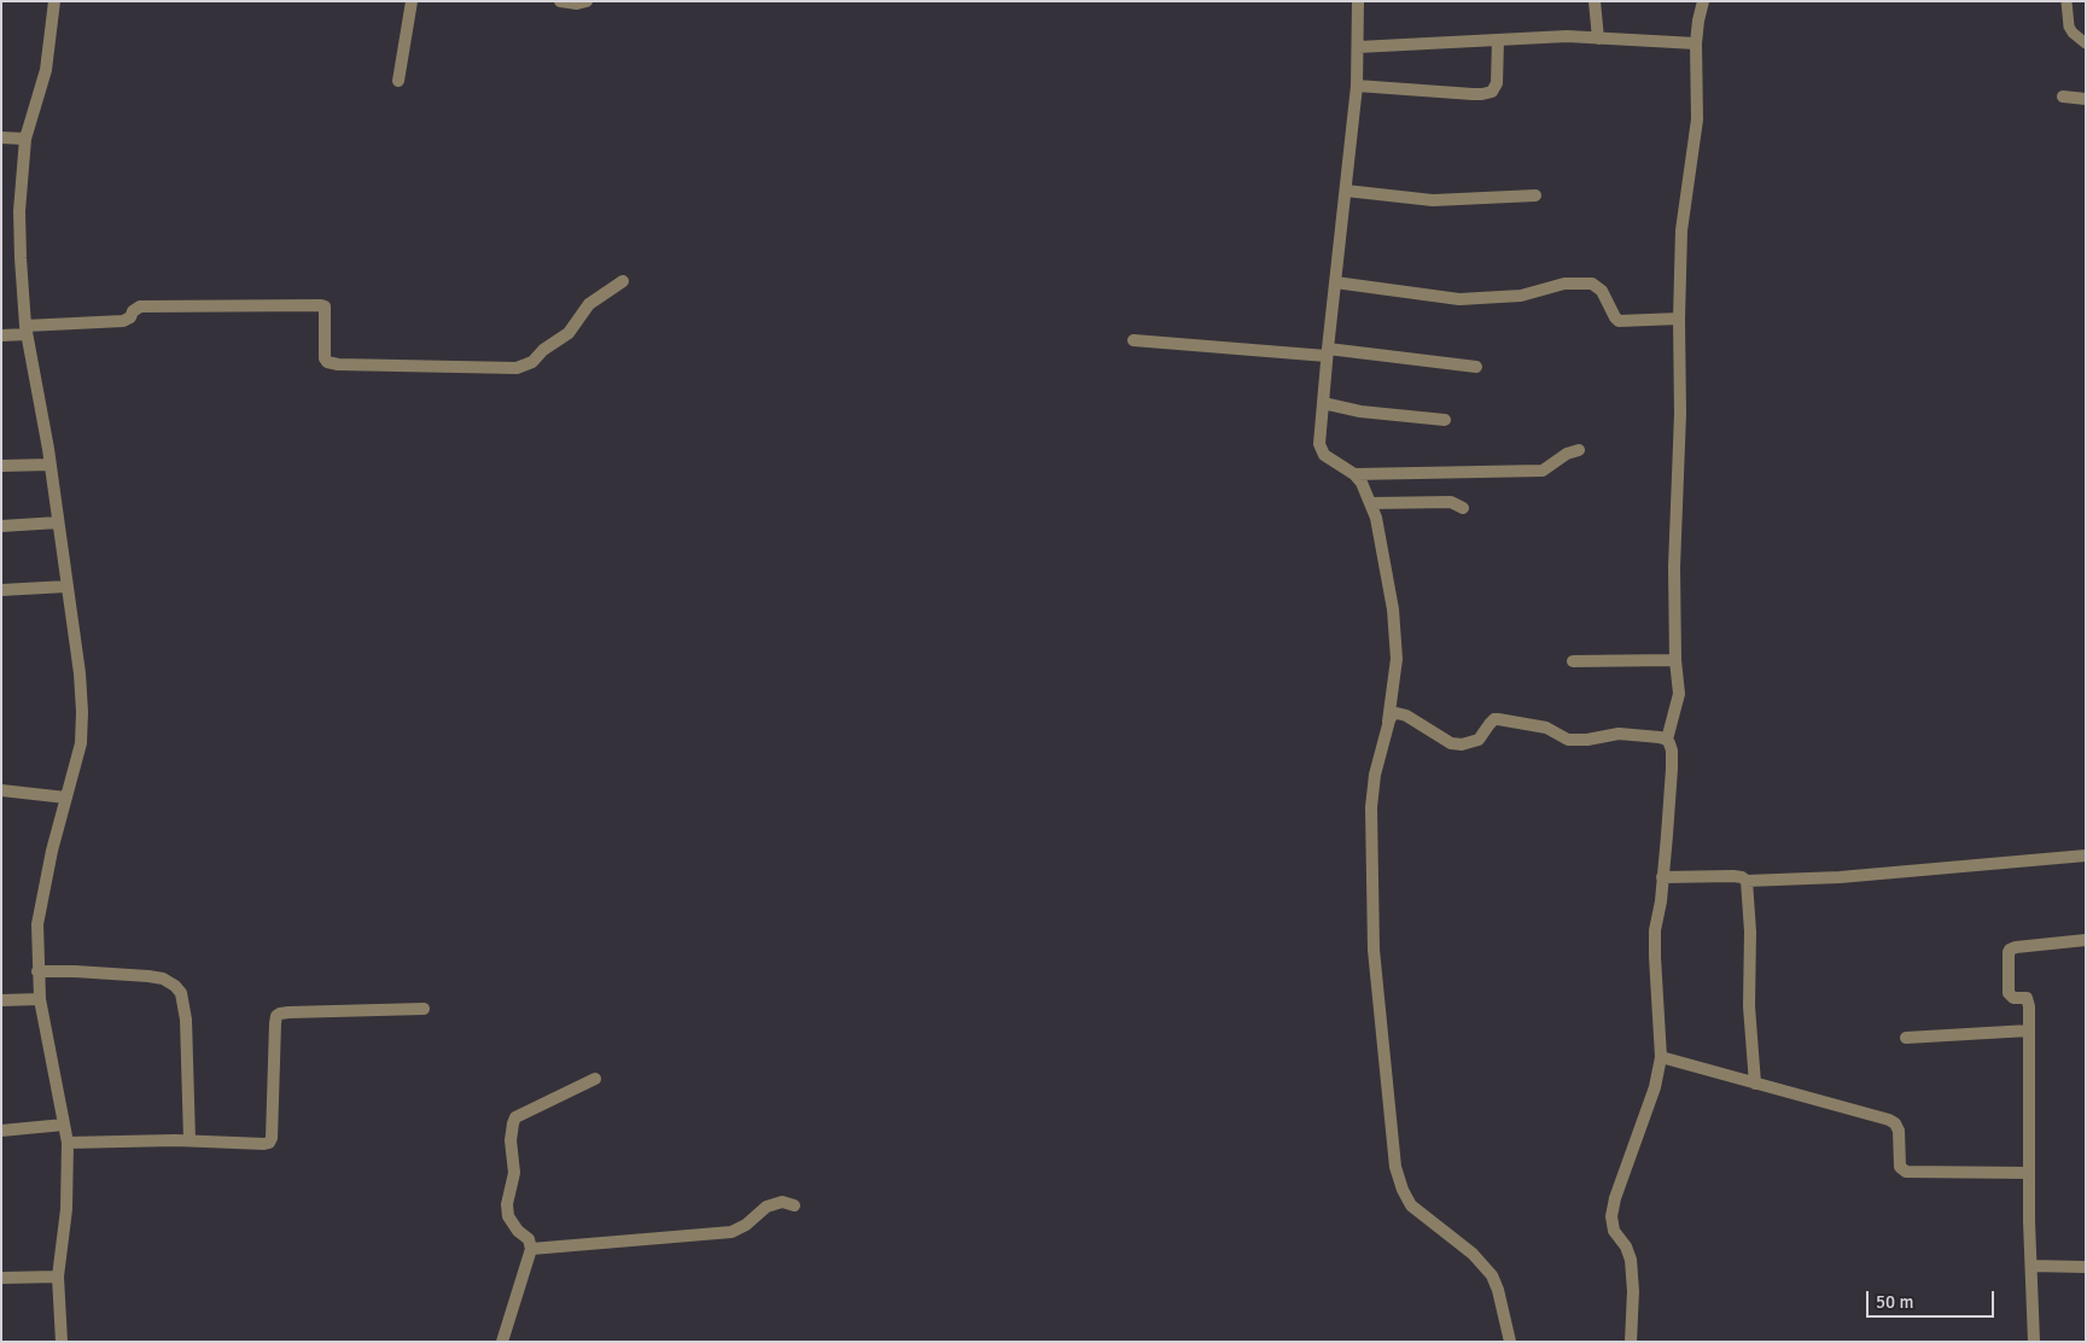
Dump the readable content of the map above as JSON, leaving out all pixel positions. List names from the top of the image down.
{
  "scale_bar": "50 m"
}
